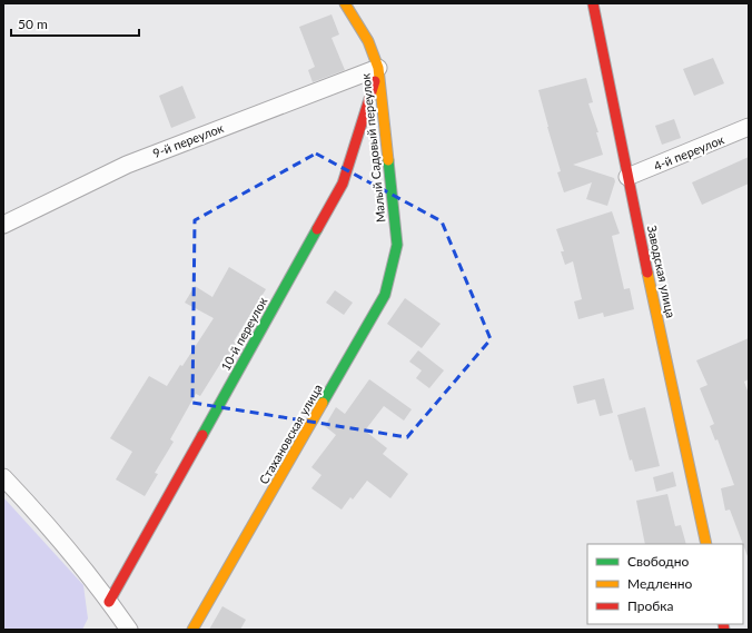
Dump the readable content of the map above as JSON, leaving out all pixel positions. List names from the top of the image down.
{
  "streets": {
    "street": [
      "9-й переулок",
      "Малый Садовый переулок",
      "4-й переулок",
      "Заводская улица",
      "10-й переулок",
      "Стахановская улица"
    ]
  },
  "crossings": [
    ["9-й переулок", "Малый Садовый переулок"],
    ["9-й переулок", "10-й переулок"],
    ["Малый Садовый переулок", "10-й переулок"],
    ["Малый Садовый переулок", "Стахановская улица"],
    ["4-й переулок", "Заводская улица"]
  ],
  "legend": ["Свободно", "Медленно", "Пробка"],
  "scale_bar": "50 m"
}
